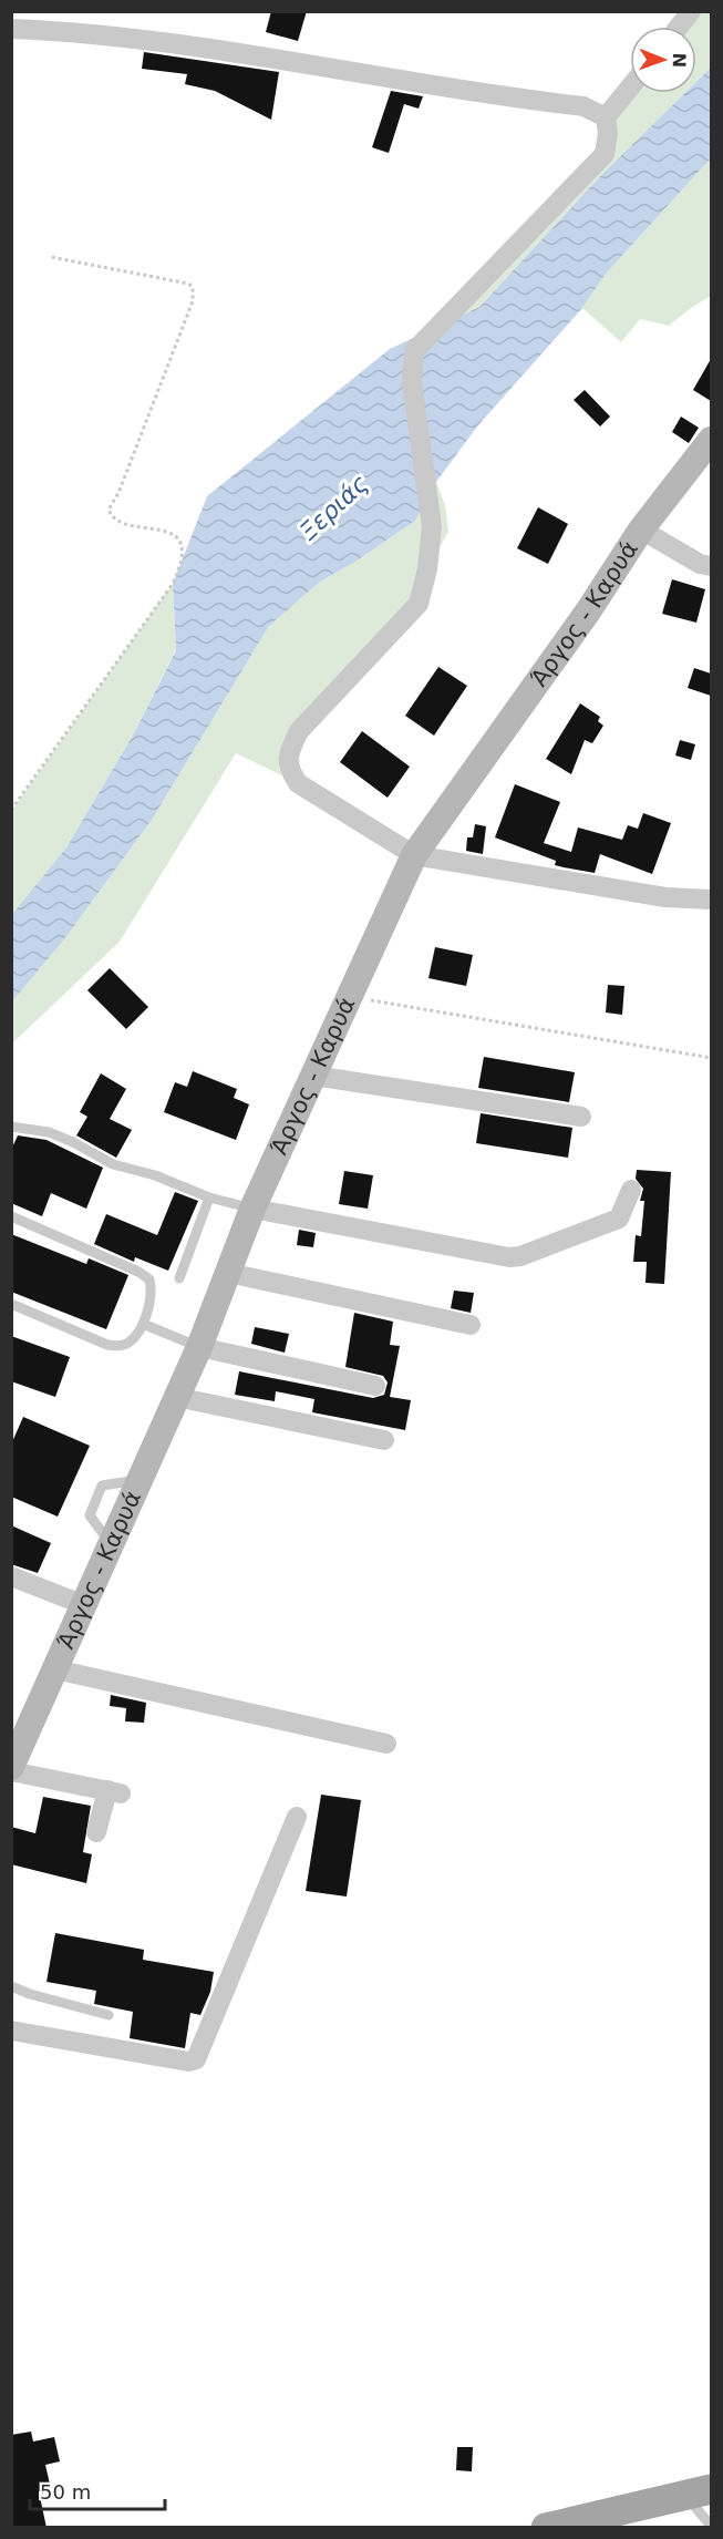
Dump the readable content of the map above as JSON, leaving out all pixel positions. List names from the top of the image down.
{
  "streets": {
    "main road": ["Άργος - Καρυά"]
  },
  "water": ["Ξεριάς"],
  "scale_bar": "50 m",
  "north": "right"
}
